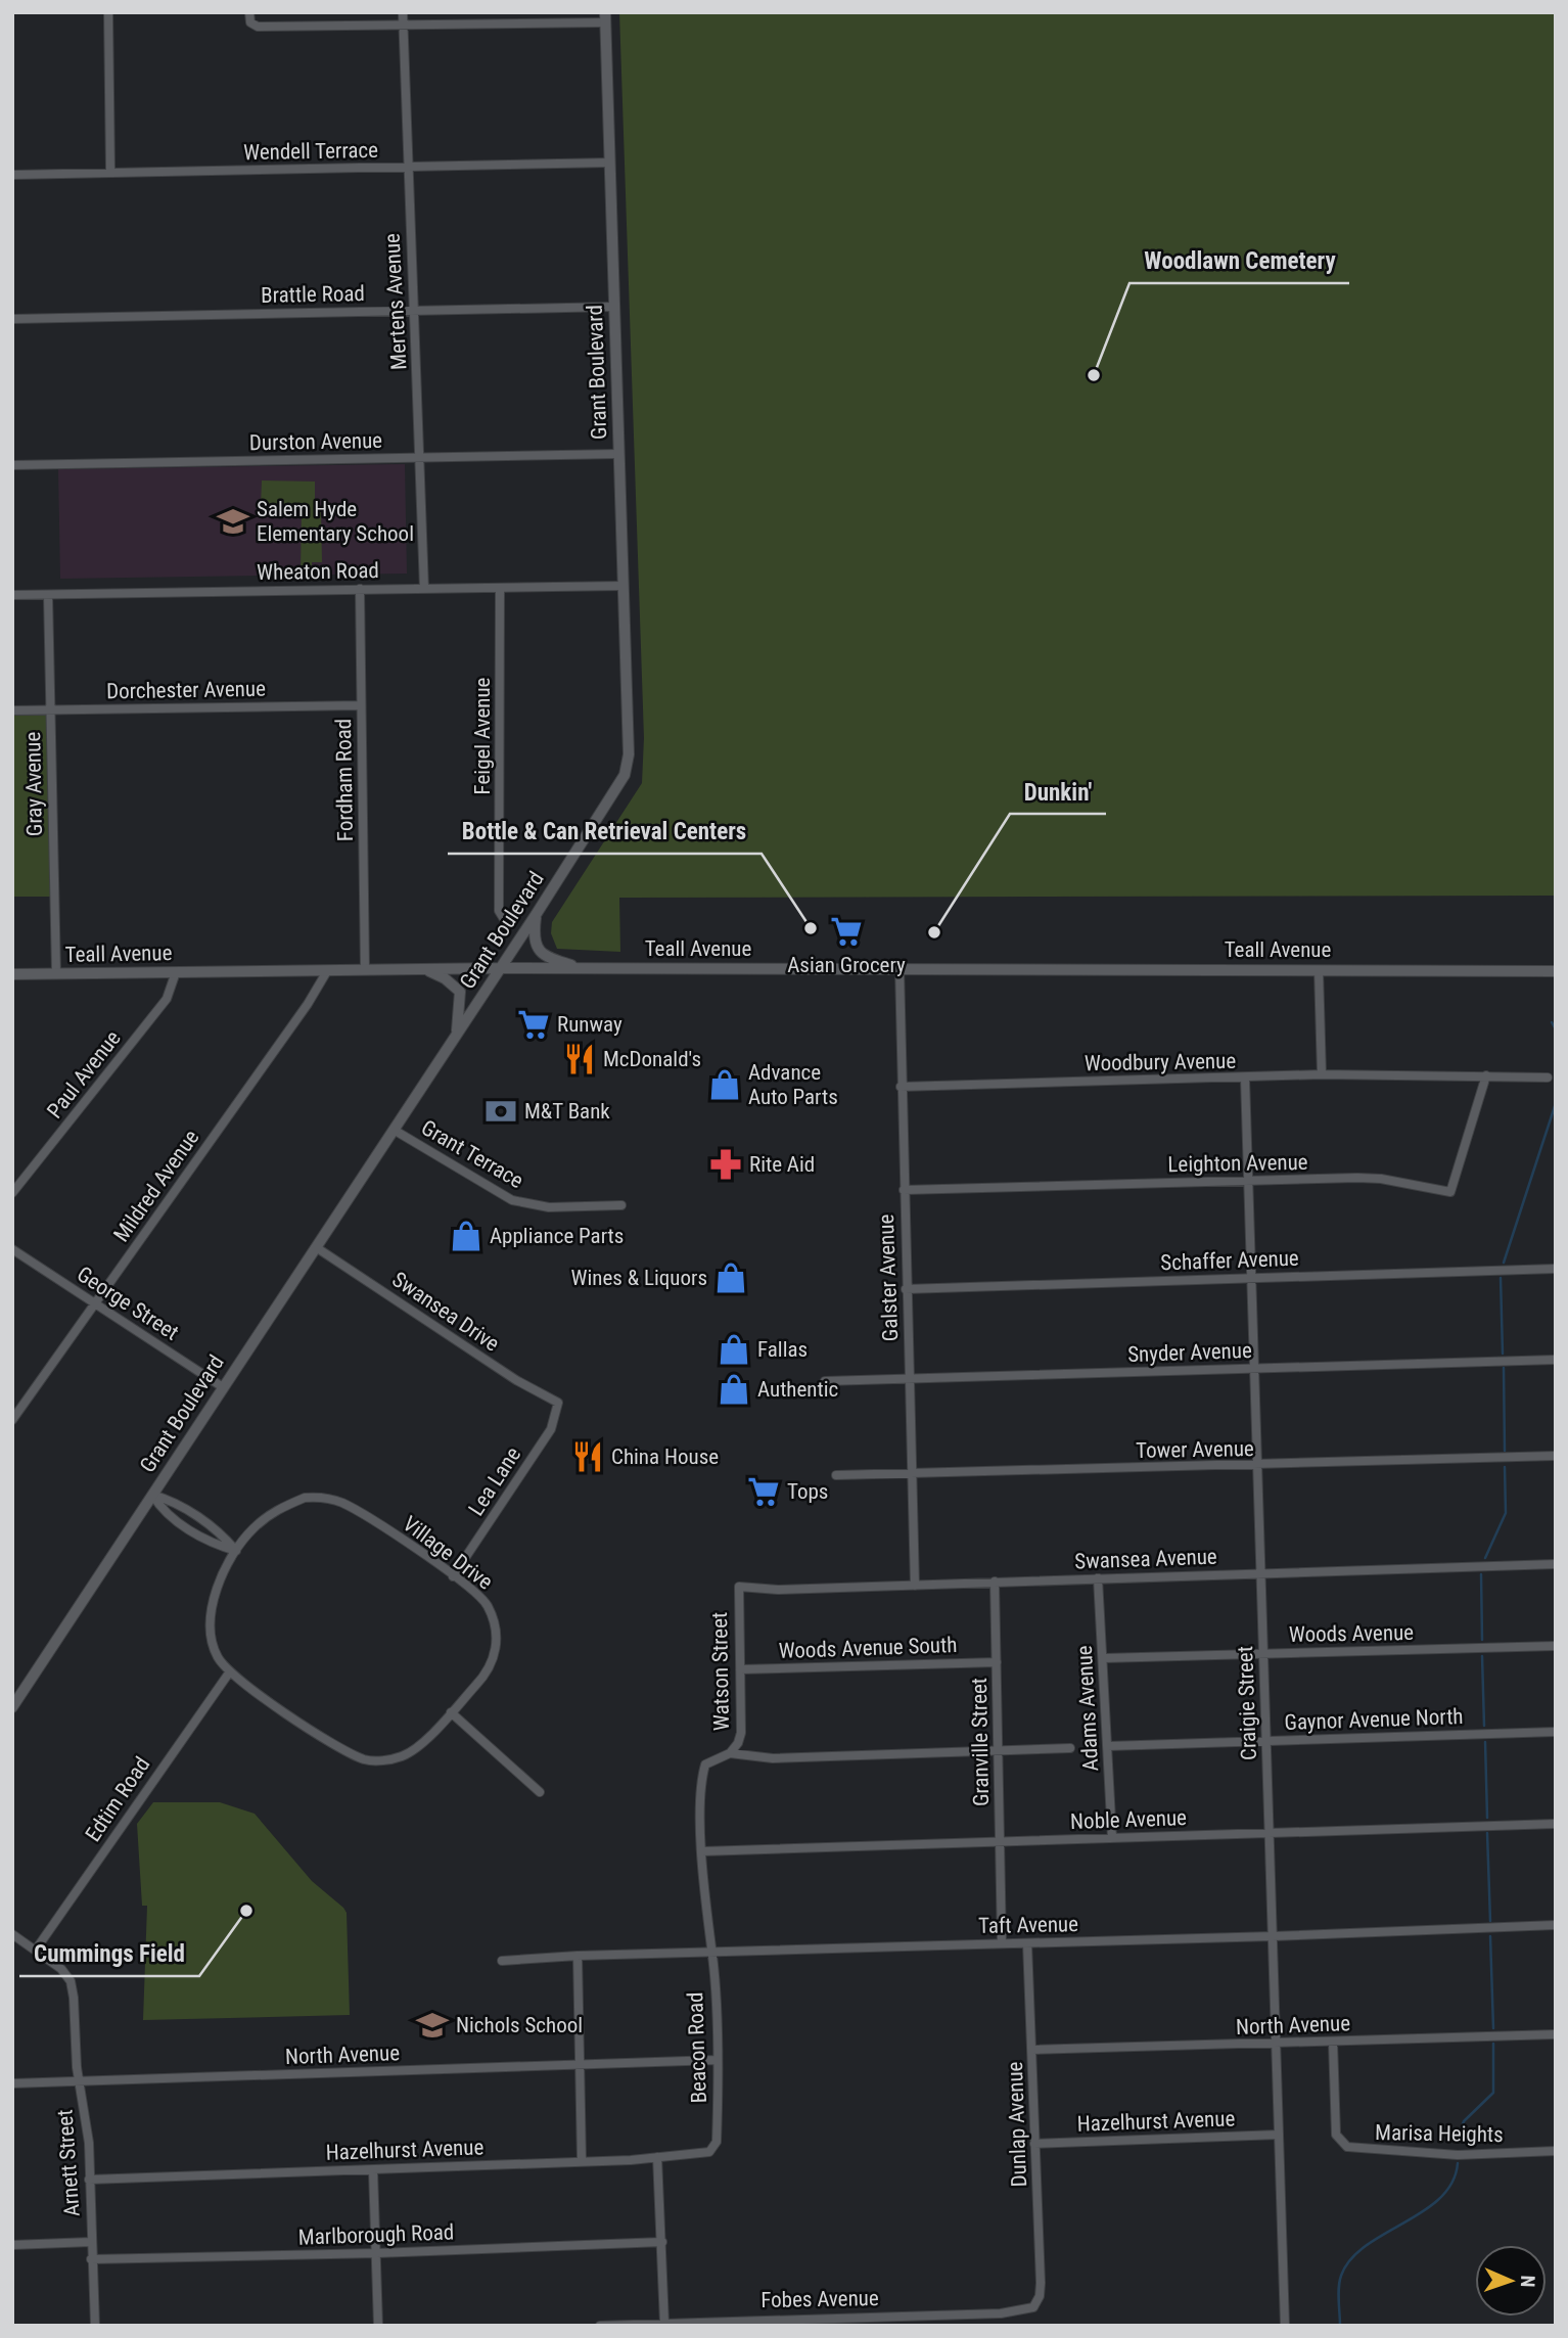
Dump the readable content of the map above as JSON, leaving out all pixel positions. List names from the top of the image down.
{
  "streets": {
    "street": [
      "Wendell Terrace",
      "Brattle Road",
      "Mertens Avenue",
      "Grant Boulevard",
      "Durston Avenue",
      "Wheaton Road",
      "Dorchester Avenue",
      "Feigel Avenue",
      "Fordham Road",
      "Gray Avenue",
      "Teall Avenue",
      "Woodbury Avenue",
      "Paul Avenue",
      "Grant Terrace",
      "Leighton Avenue",
      "Mildred Avenue",
      "Schaffer Avenue",
      "Galster Avenue",
      "George Street",
      "Swansea Drive",
      "Snyder Avenue",
      "Tower Avenue",
      "Lea Lane",
      "Village Drive",
      "Swansea Avenue",
      "Woods Avenue",
      "Woods Avenue South",
      "Watson Street",
      "Craigie Street",
      "Adams Avenue",
      "Gaynor Avenue North",
      "Granville Street",
      "Edtim Road",
      "Noble Avenue",
      "Taft Avenue",
      "North Avenue",
      "Beacon Road",
      "Hazelhurst Avenue",
      "Dunlap Avenue",
      "Marisa Heights",
      "Arnett Street",
      "Marlborough Road",
      "Fobes Avenue"
    ]
  },
  "crossings": [
    ["Wendell Terrace", "Mertens Avenue"],
    ["Wendell Terrace", "Grant Boulevard"],
    ["Brattle Road", "Mertens Avenue"],
    ["Brattle Road", "Grant Boulevard"],
    ["Mertens Avenue", "Durston Avenue"],
    ["Mertens Avenue", "Wheaton Road"],
    ["Grant Boulevard", "Durston Avenue"],
    ["Grant Boulevard", "Wheaton Road"],
    ["Grant Boulevard", "Teall Avenue"],
    ["Grant Boulevard", "Grant Terrace"],
    ["Grant Boulevard", "George Street"],
    ["Grant Boulevard", "Swansea Drive"],
    ["Wheaton Road", "Feigel Avenue"],
    ["Wheaton Road", "Fordham Road"],
    ["Wheaton Road", "Gray Avenue"],
    ["Dorchester Avenue", "Fordham Road"],
    ["Dorchester Avenue", "Gray Avenue"],
    ["Fordham Road", "Teall Avenue"],
    ["Gray Avenue", "Teall Avenue"],
    ["Teall Avenue", "Paul Avenue"],
    ["Teall Avenue", "Mildred Avenue"],
    ["Teall Avenue", "Galster Avenue"],
    ["Woodbury Avenue", "Leighton Avenue"],
    ["Woodbury Avenue", "Galster Avenue"],
    ["Woodbury Avenue", "Craigie Street"],
    ["Leighton Avenue", "Galster Avenue"],
    ["Leighton Avenue", "Craigie Street"],
    ["Mildred Avenue", "George Street"],
    ["Schaffer Avenue", "Galster Avenue"],
    ["Schaffer Avenue", "Craigie Street"],
    ["Galster Avenue", "Snyder Avenue"],
    ["Galster Avenue", "Tower Avenue"],
    ["Galster Avenue", "Swansea Avenue"],
    ["Swansea Drive", "Lea Lane"],
    ["Snyder Avenue", "Craigie Street"],
    ["Tower Avenue", "Craigie Street"],
    ["Lea Lane", "Village Drive"],
    ["Village Drive", "Edtim Road"],
    ["Swansea Avenue", "Watson Street"],
    ["Swansea Avenue", "Craigie Street"],
    ["Swansea Avenue", "Adams Avenue"],
    ["Swansea Avenue", "Granville Street"],
    ["Woods Avenue", "Craigie Street"],
    ["Woods Avenue", "Adams Avenue"],
    ["Woods Avenue South", "Watson Street"],
    ["Woods Avenue South", "Granville Street"],
    ["Watson Street", "Beacon Road"],
    ["Craigie Street", "Gaynor Avenue North"],
    ["Craigie Street", "Noble Avenue"],
    ["Craigie Street", "Taft Avenue"],
    ["Craigie Street", "North Avenue"],
    ["Craigie Street", "Hazelhurst Avenue"],
    ["Adams Avenue", "Gaynor Avenue North"],
    ["Adams Avenue", "Noble Avenue"],
    ["Granville Street", "Noble Avenue"],
    ["Granville Street", "Taft Avenue"],
    ["Edtim Road", "Arnett Street"],
    ["Noble Avenue", "Beacon Road"],
    ["Taft Avenue", "Beacon Road"],
    ["Taft Avenue", "Dunlap Avenue"],
    ["North Avenue", "Beacon Road"],
    ["North Avenue", "Dunlap Avenue"],
    ["North Avenue", "Marisa Heights"],
    ["North Avenue", "Arnett Street"],
    ["Beacon Road", "Hazelhurst Avenue"],
    ["Hazelhurst Avenue", "Dunlap Avenue"],
    ["Hazelhurst Avenue", "Arnett Street"],
    ["Dunlap Avenue", "Fobes Avenue"],
    ["Arnett Street", "Marlborough Road"]
  ],
  "places": {
    "other": [
      "Woodlawn Cemetery",
      "Bottle & Can Retrieval Centers",
      "Dunkin'",
      "Cummings Field"
    ],
    "school or university": ["Salem Hyde Elementary School", "Nichols School"],
    "supermarket": ["Asian Grocery", "Runway", "Tops"],
    "restaurant": ["McDonald's", "China House"],
    "shop": [
      "Advance Auto Parts",
      "Appliance Parts",
      "Wines & Liquors",
      "Fallas",
      "Authentic"
    ],
    "bank": ["M&T Bank"],
    "pharmacy": ["Rite Aid"]
  },
  "north": "right"
}
